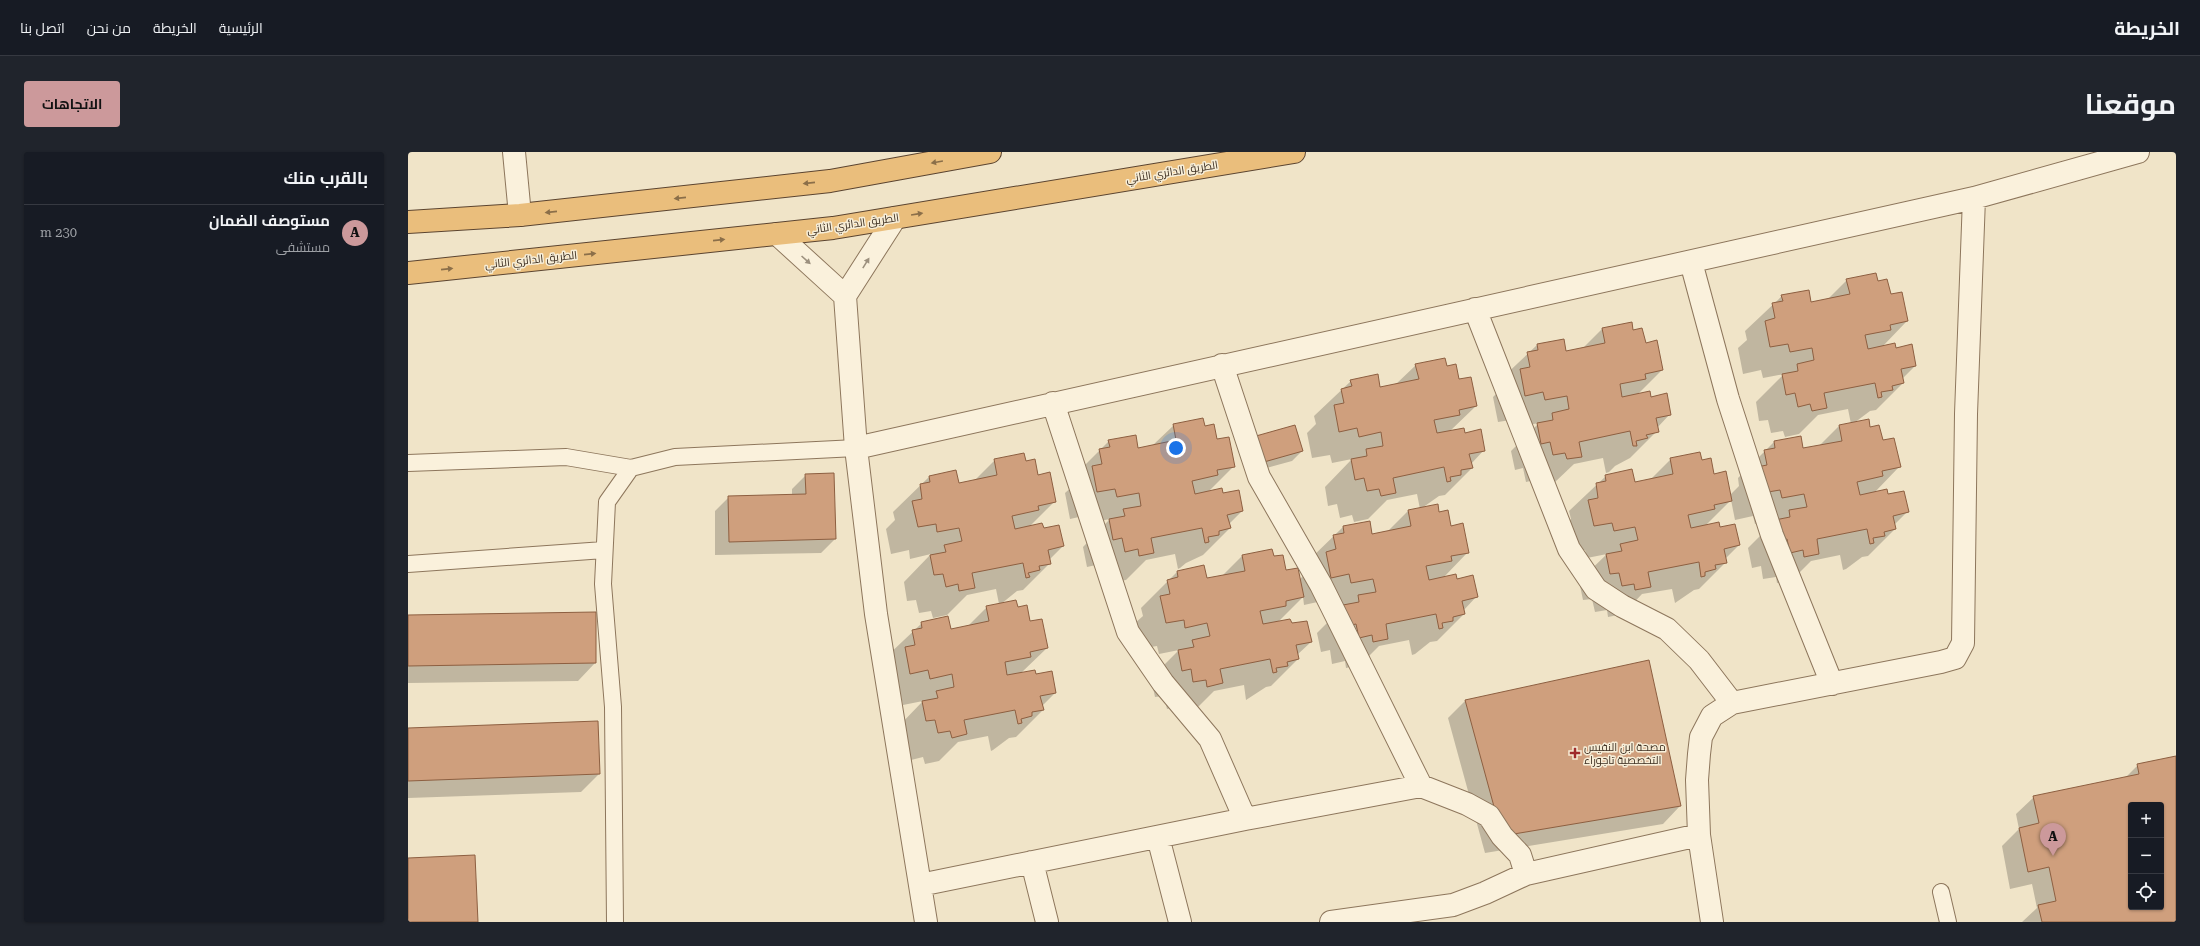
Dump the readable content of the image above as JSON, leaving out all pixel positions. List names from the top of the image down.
{
  "streets": {
    "highway": ["الطريق الدائري الثاني"]
  },
  "places": {
    "health": ["مصحة ابن النفيس التخصصية تاجوراء"]
  },
  "page": {
    "header": "الخريطة",
    "nav": [
      "الرئيسية",
      "الخريطة",
      "من نحن",
      "اتصل بنا"
    ],
    "title": "موقعنا",
    "buttons": "الاتجاهات",
    "heading": "بالقرب منك",
    "list": [
      {
        "mark": "A",
        "name": "مستوصف الضمان",
        "note": "مستشفى",
        "value": "230 m"
      }
    ],
    "map_buttons": ["+", "−"],
    "pins": "A"
  }
}
